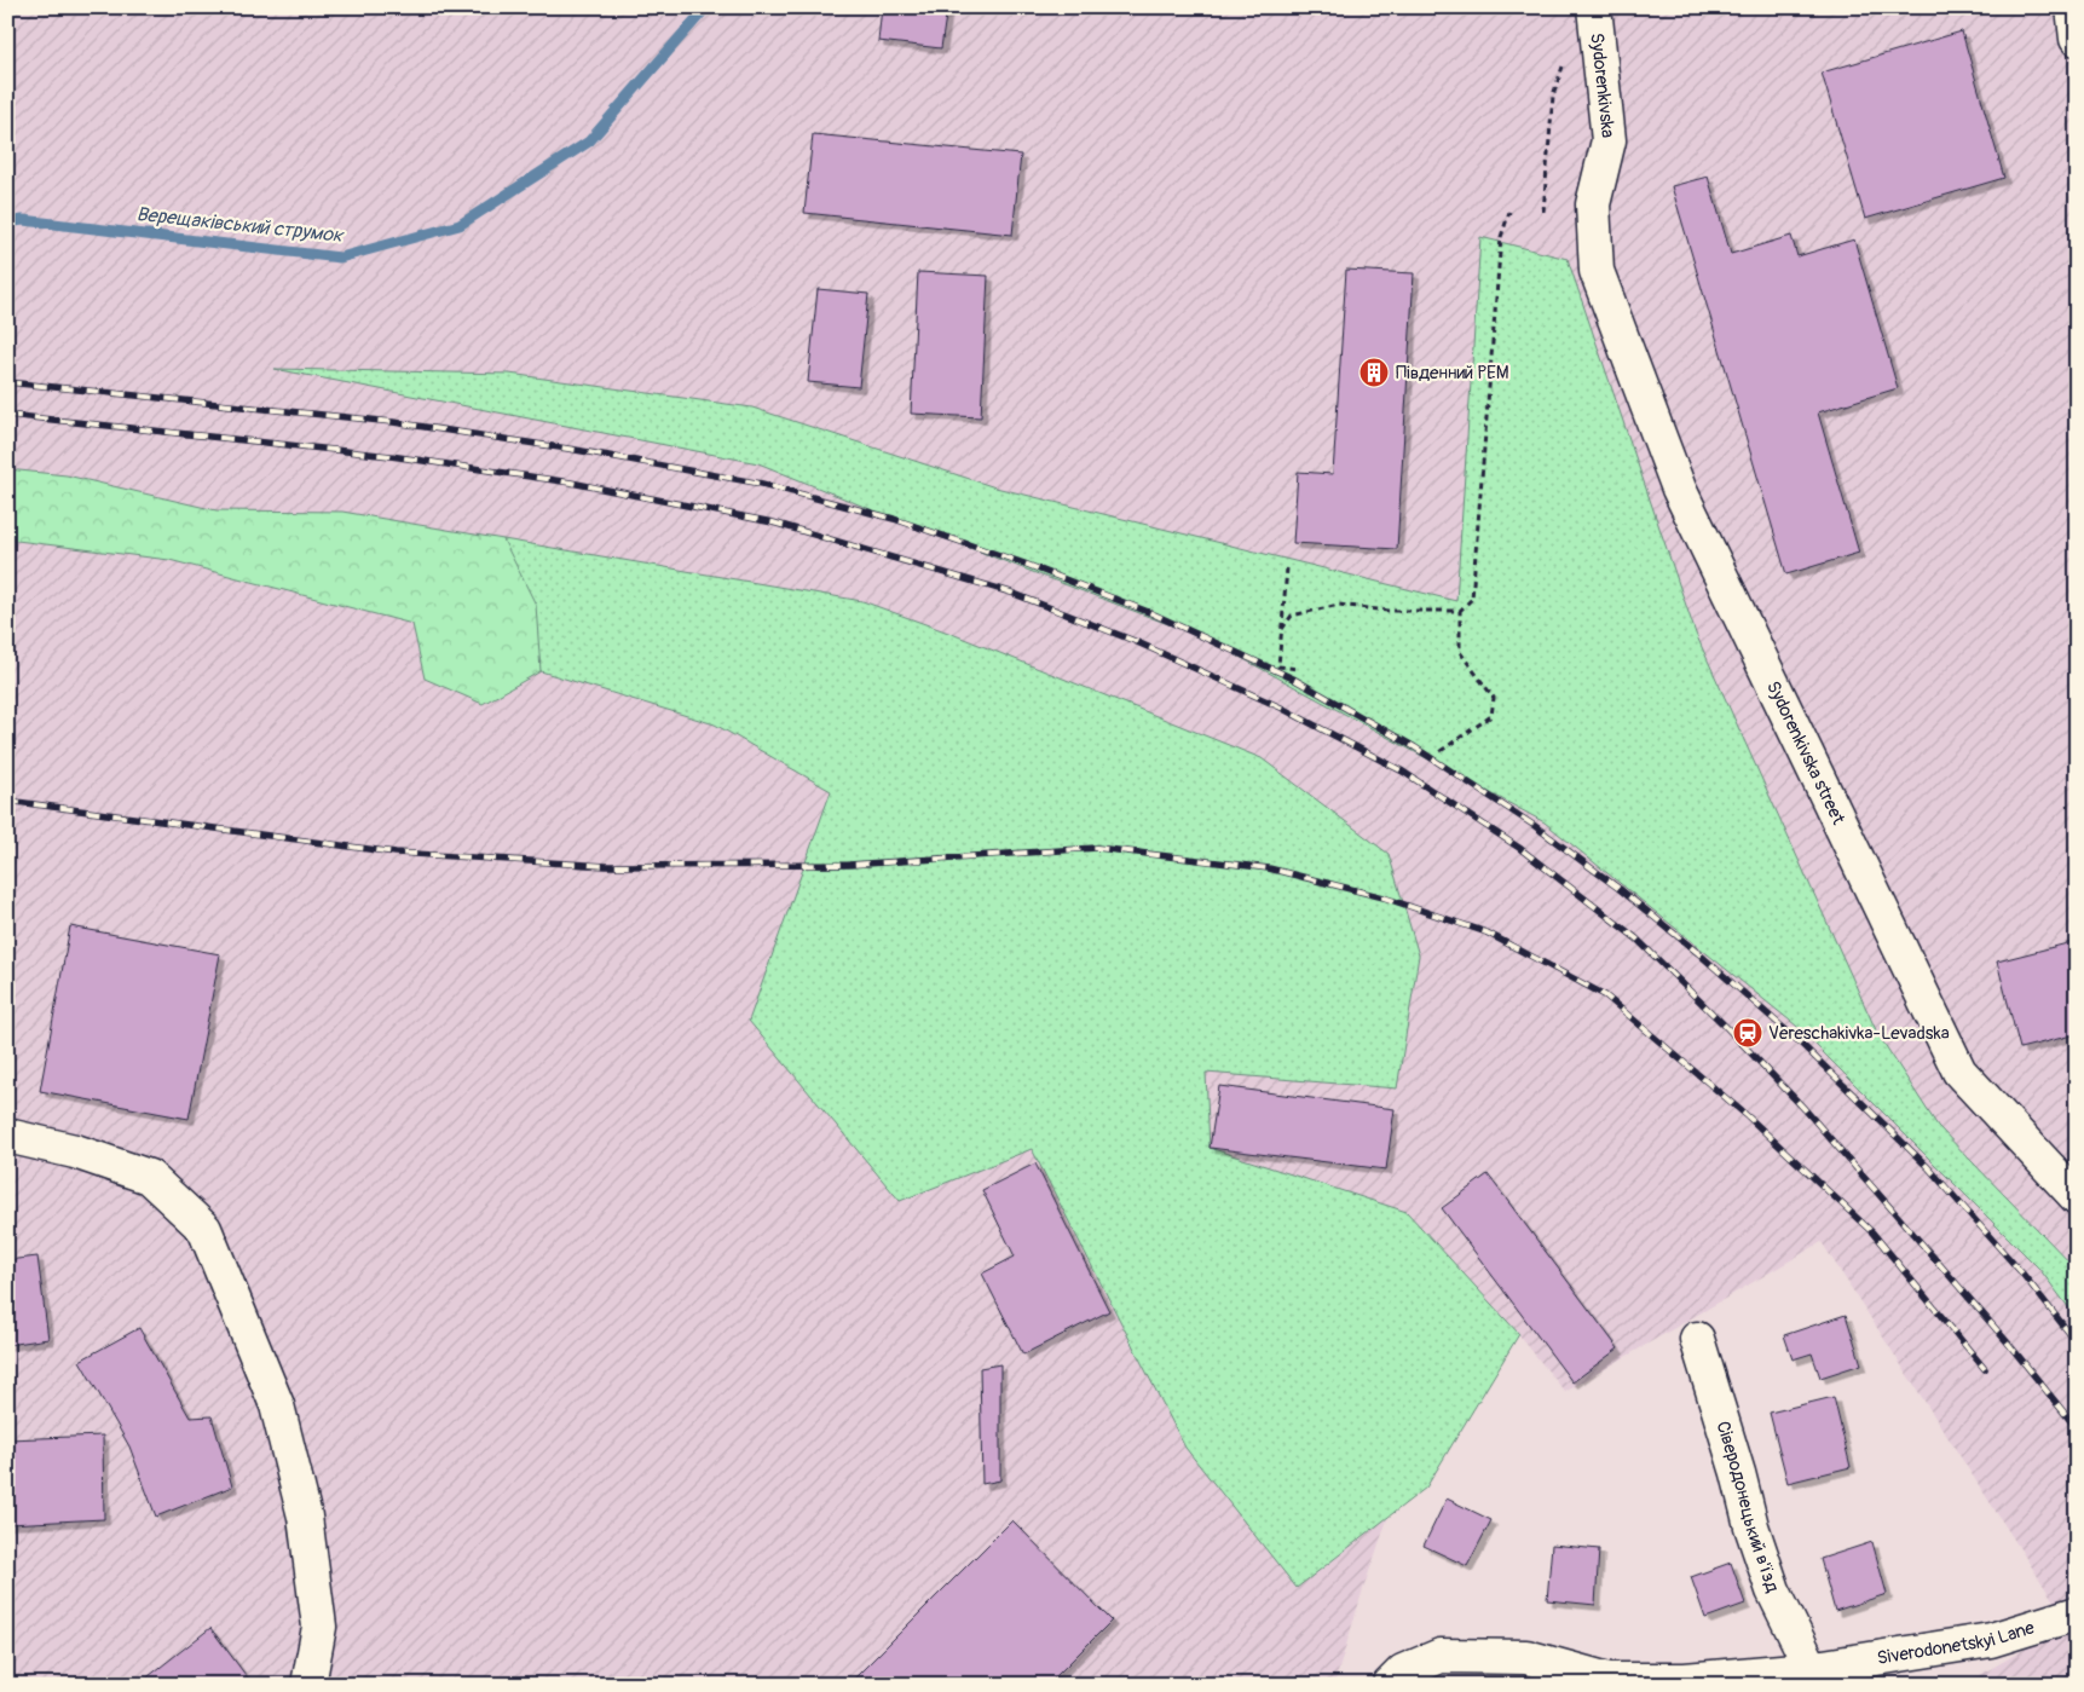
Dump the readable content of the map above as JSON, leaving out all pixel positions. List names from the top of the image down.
{
  "streets": {
    "street": ["Sydorenkivska street", "Сіверодонецький в'їзд", "Siverodonetskyi Lane"]
  },
  "crossings": [
    ["Сіверодонецький в'їзд", "Siverodonetskyi Lane"]
  ],
  "water": ["Верещаківський струмок"],
  "places": {
    "building": ["Південний РЕМ"],
    "station": ["Vereschakivka-Levadska"]
  }
}
